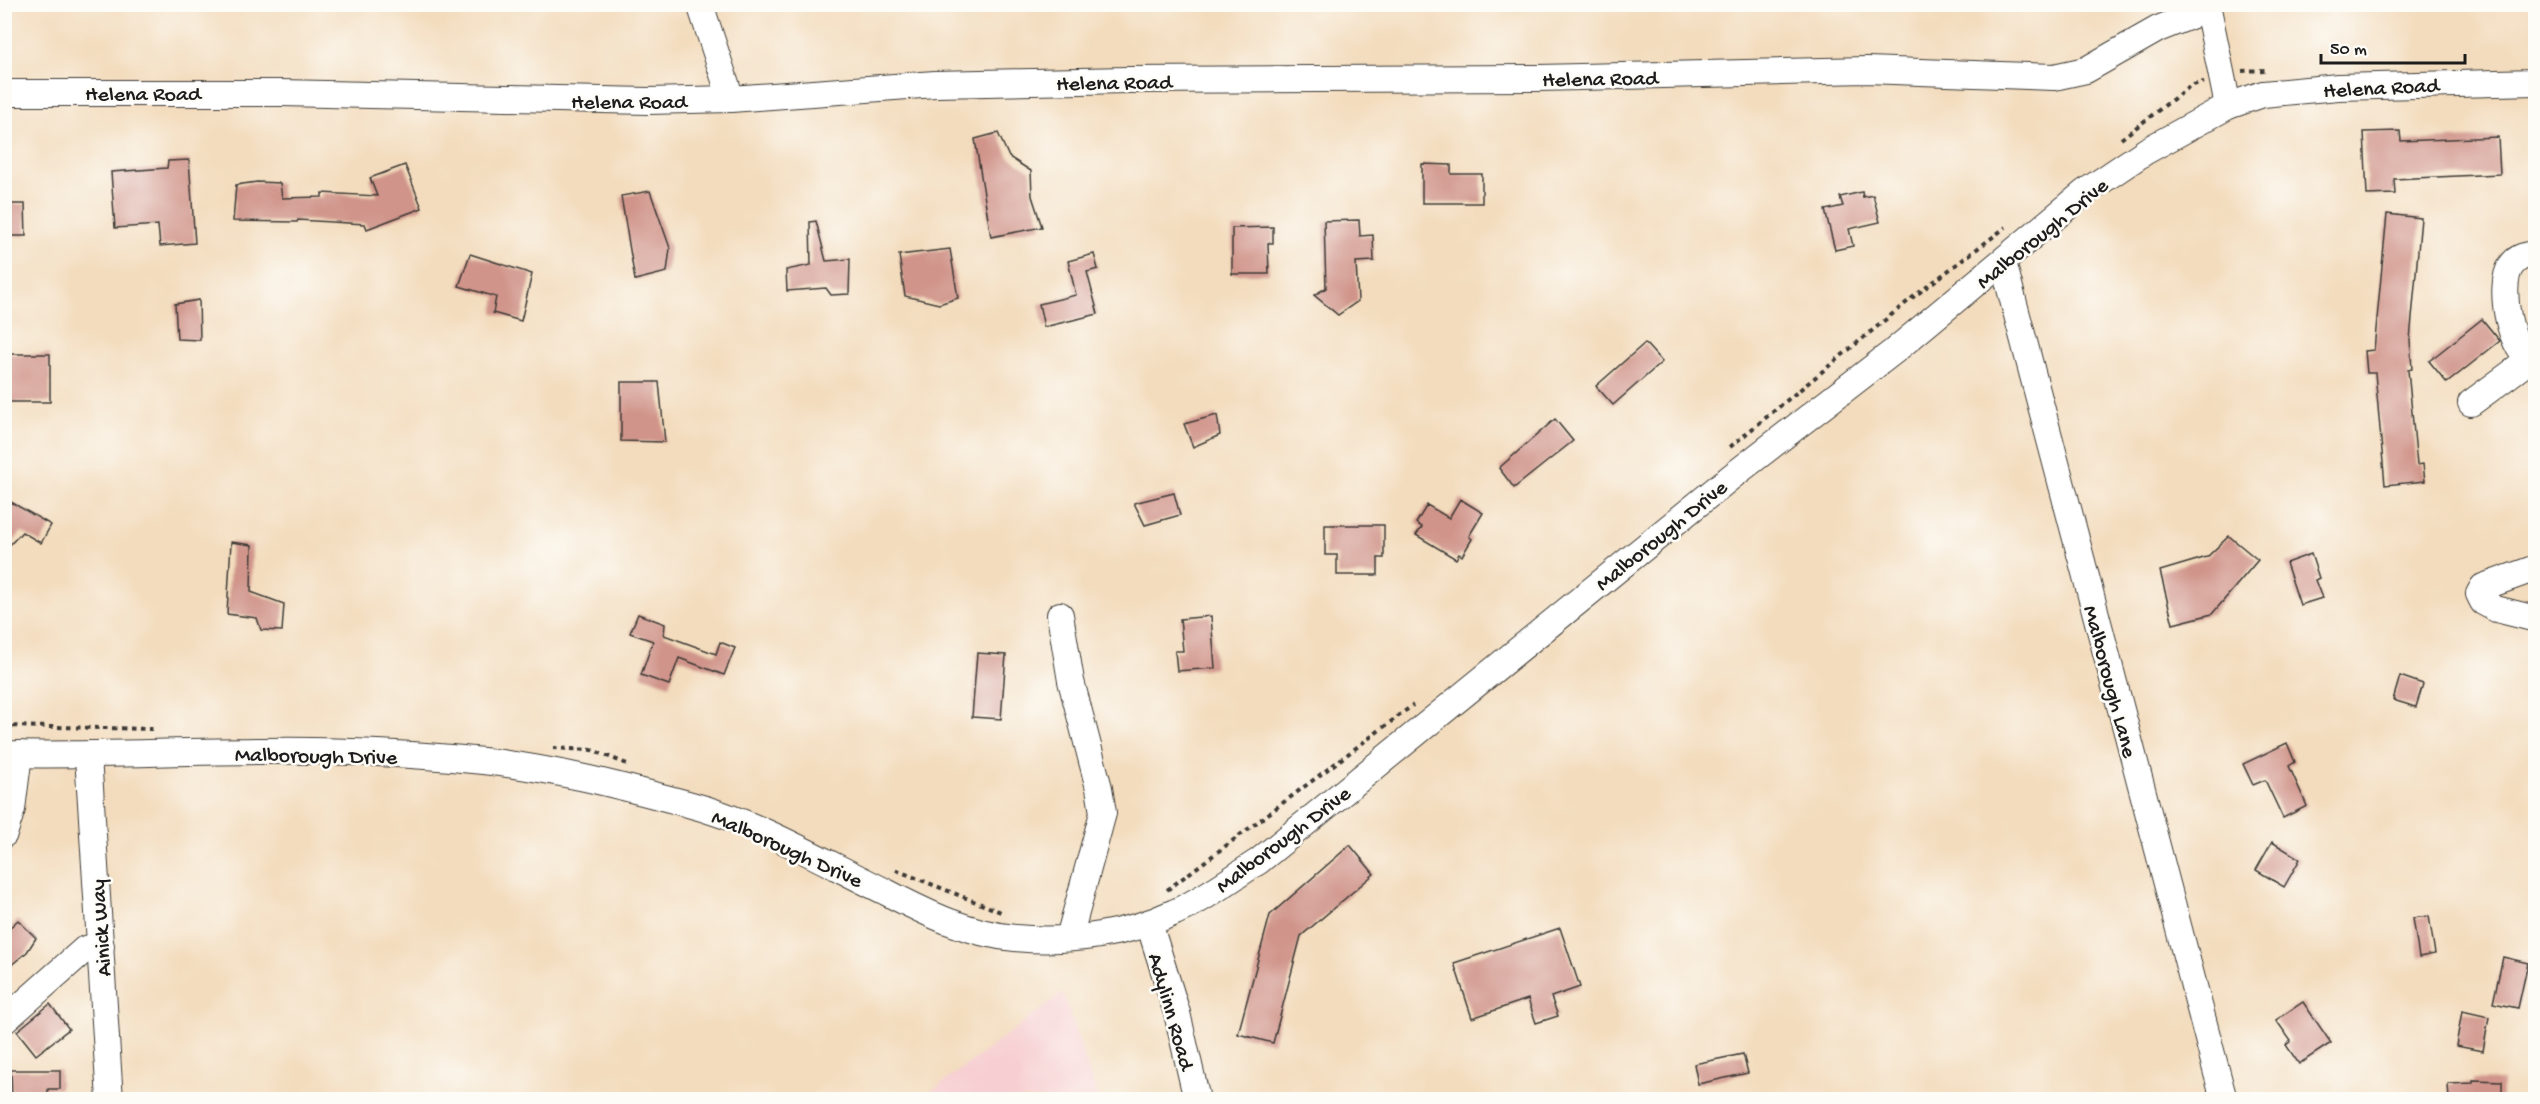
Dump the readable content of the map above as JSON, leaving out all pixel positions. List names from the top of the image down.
{
  "streets": {
    "street": [
      "Helena Road",
      "Malborough Drive",
      "Malborough Lane",
      "Ainick Way",
      "Adylinn Road"
    ]
  },
  "crossings": [
    ["Helena Road", "Malborough Drive"],
    ["Malborough Drive", "Malborough Lane"],
    ["Malborough Drive", "Ainick Way"],
    ["Malborough Drive", "Adylinn Road"]
  ],
  "scale_bar": "50 m"
}
